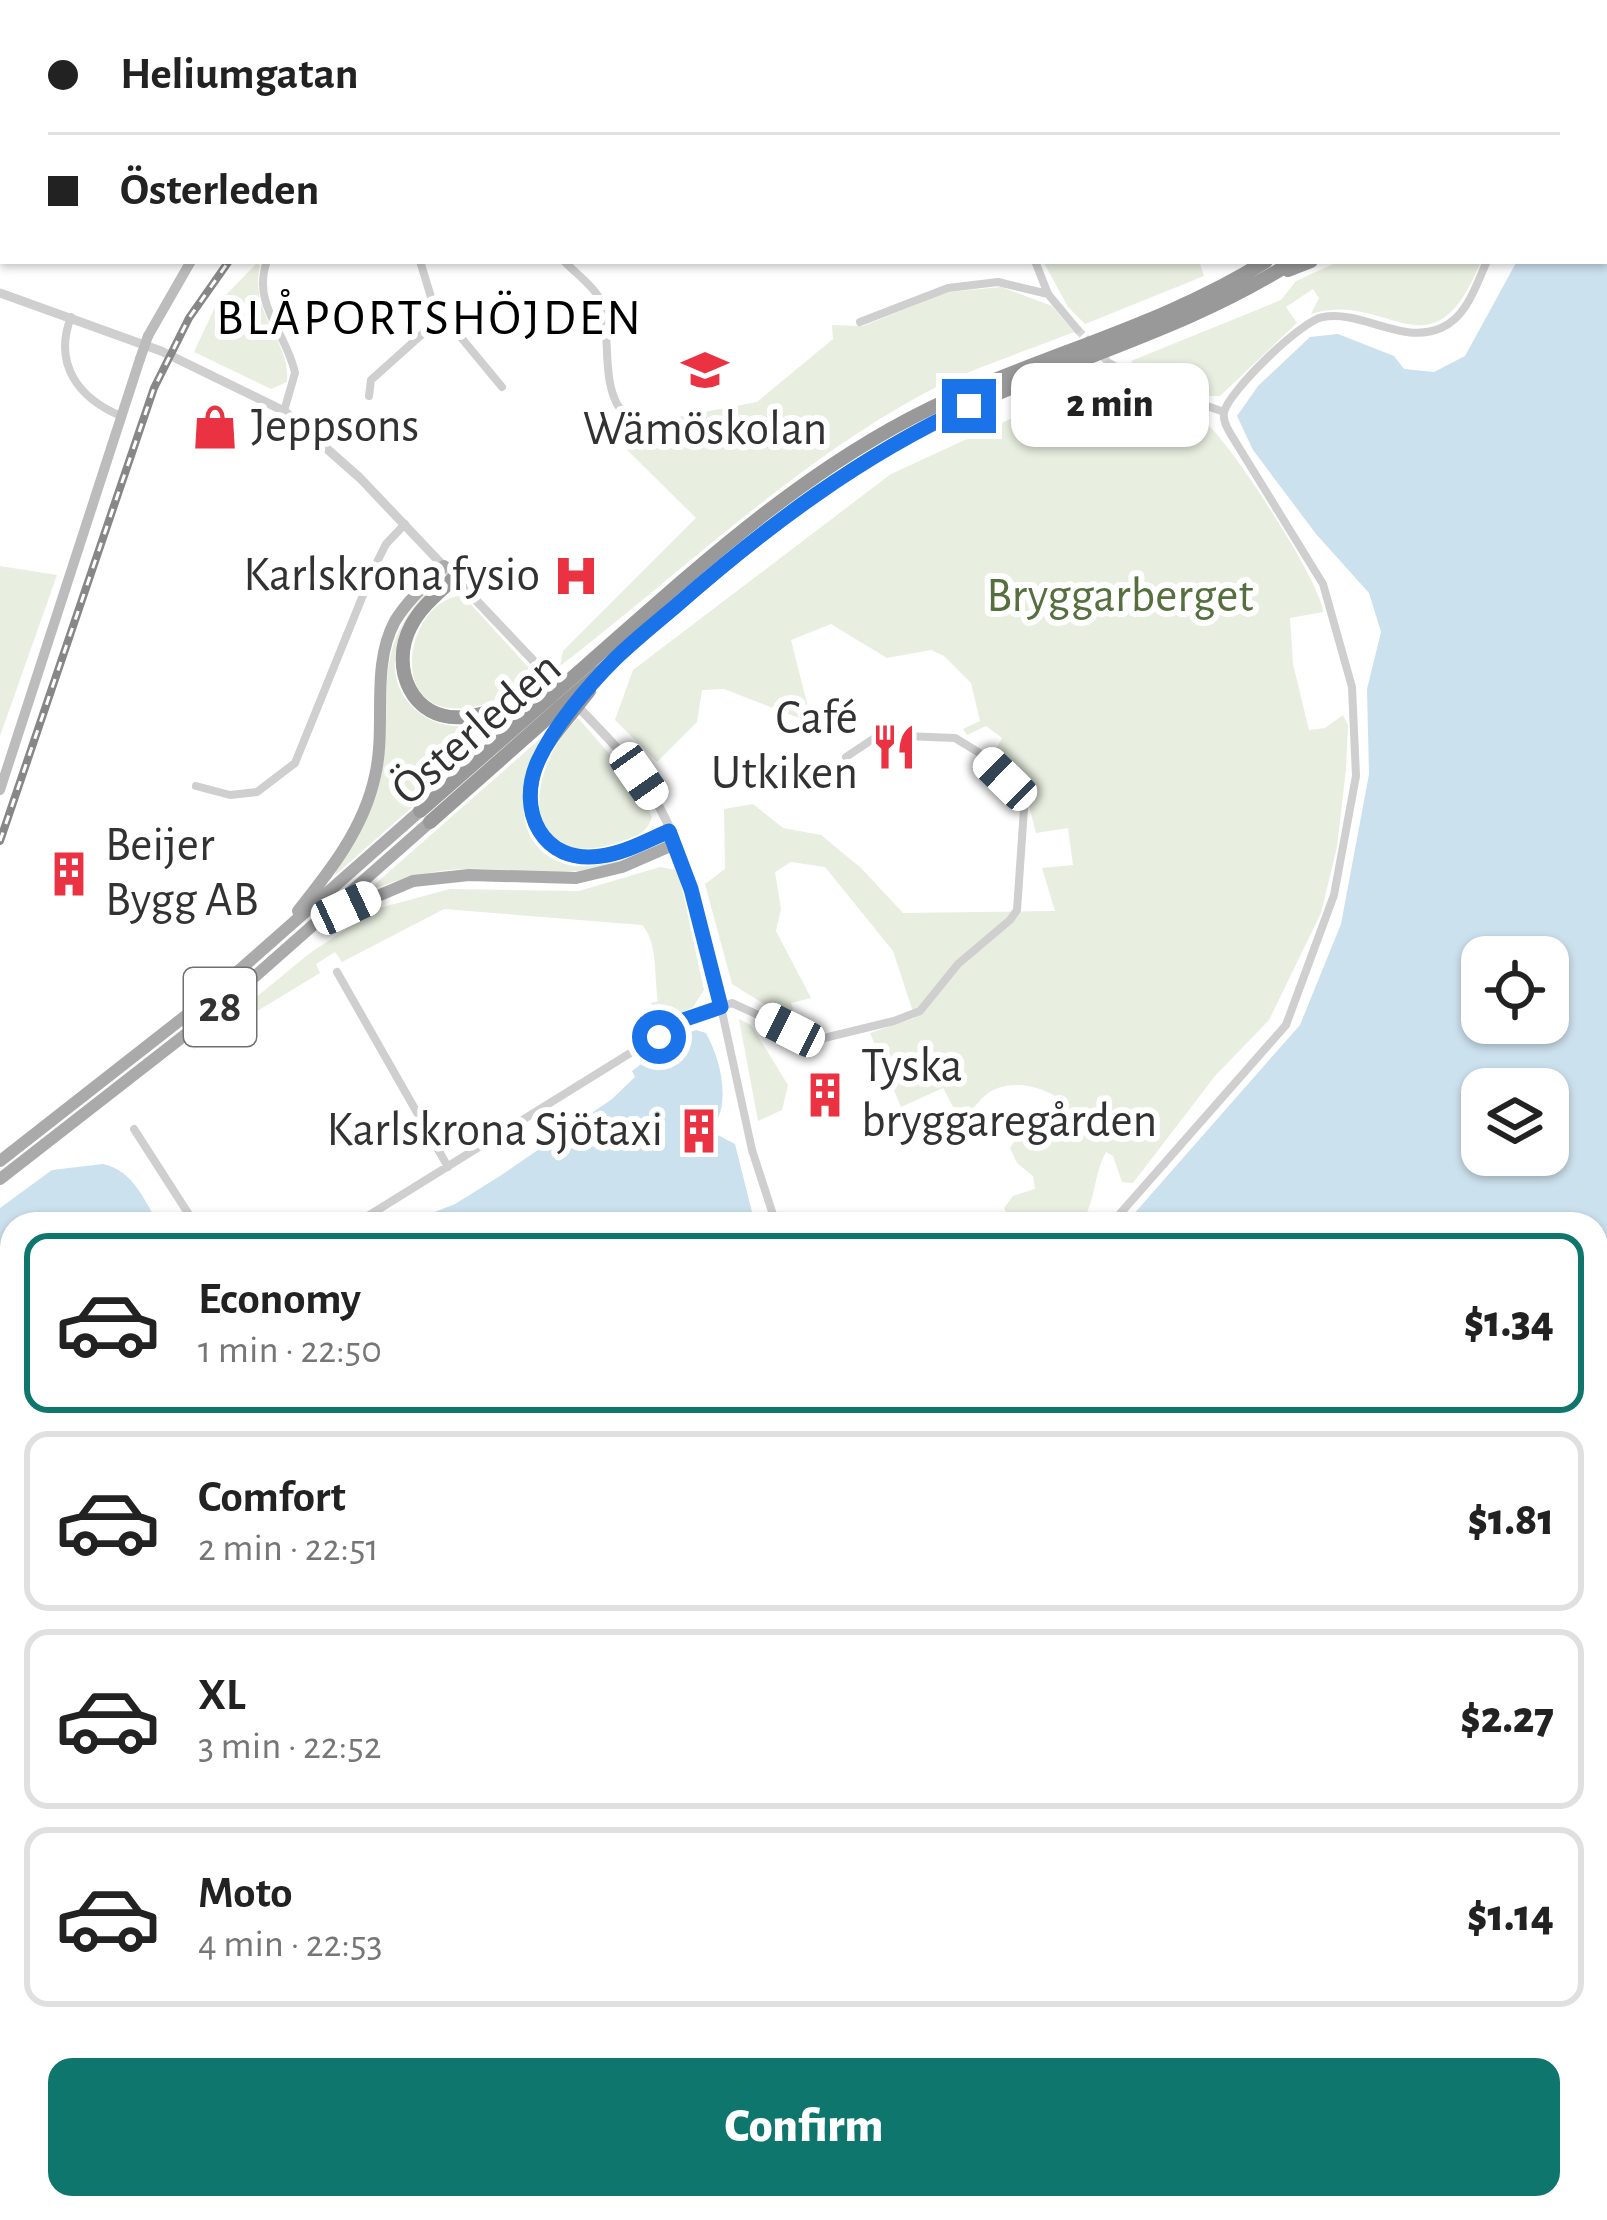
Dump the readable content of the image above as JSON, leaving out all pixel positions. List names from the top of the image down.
{
  "streets": {
    "highway": ["Österleden", "28"]
  },
  "districts": ["BLÅPORTSHÖJDEN"],
  "parks": ["Bryggarberget"],
  "places": {
    "school or university": ["Wämöskolan"],
    "shop": ["Jeppsons"],
    "hospital": ["Karlskrona fysio"],
    "restaurant": ["Café Utkiken"],
    "building": ["Beijer Bygg AB", "Tyska bryggaregården", "Karlskrona Sjötaxi"]
  },
  "page": {
    "banner": ["Heliumgatan", "Österleden"],
    "bubble": "2 min",
    "list": [
      {
        "name": "Economy",
        "note": "1 min · 22:50",
        "value": "$1.34"
      },
      {
        "name": "Comfort",
        "note": "2 min · 22:51",
        "value": "$1.81"
      },
      {
        "name": "XL",
        "note": "3 min · 22:52",
        "value": "$2.27"
      },
      {
        "name": "Moto",
        "note": "4 min · 22:53",
        "value": "$1.14"
      }
    ],
    "buttons": "Confirm"
  }
}
